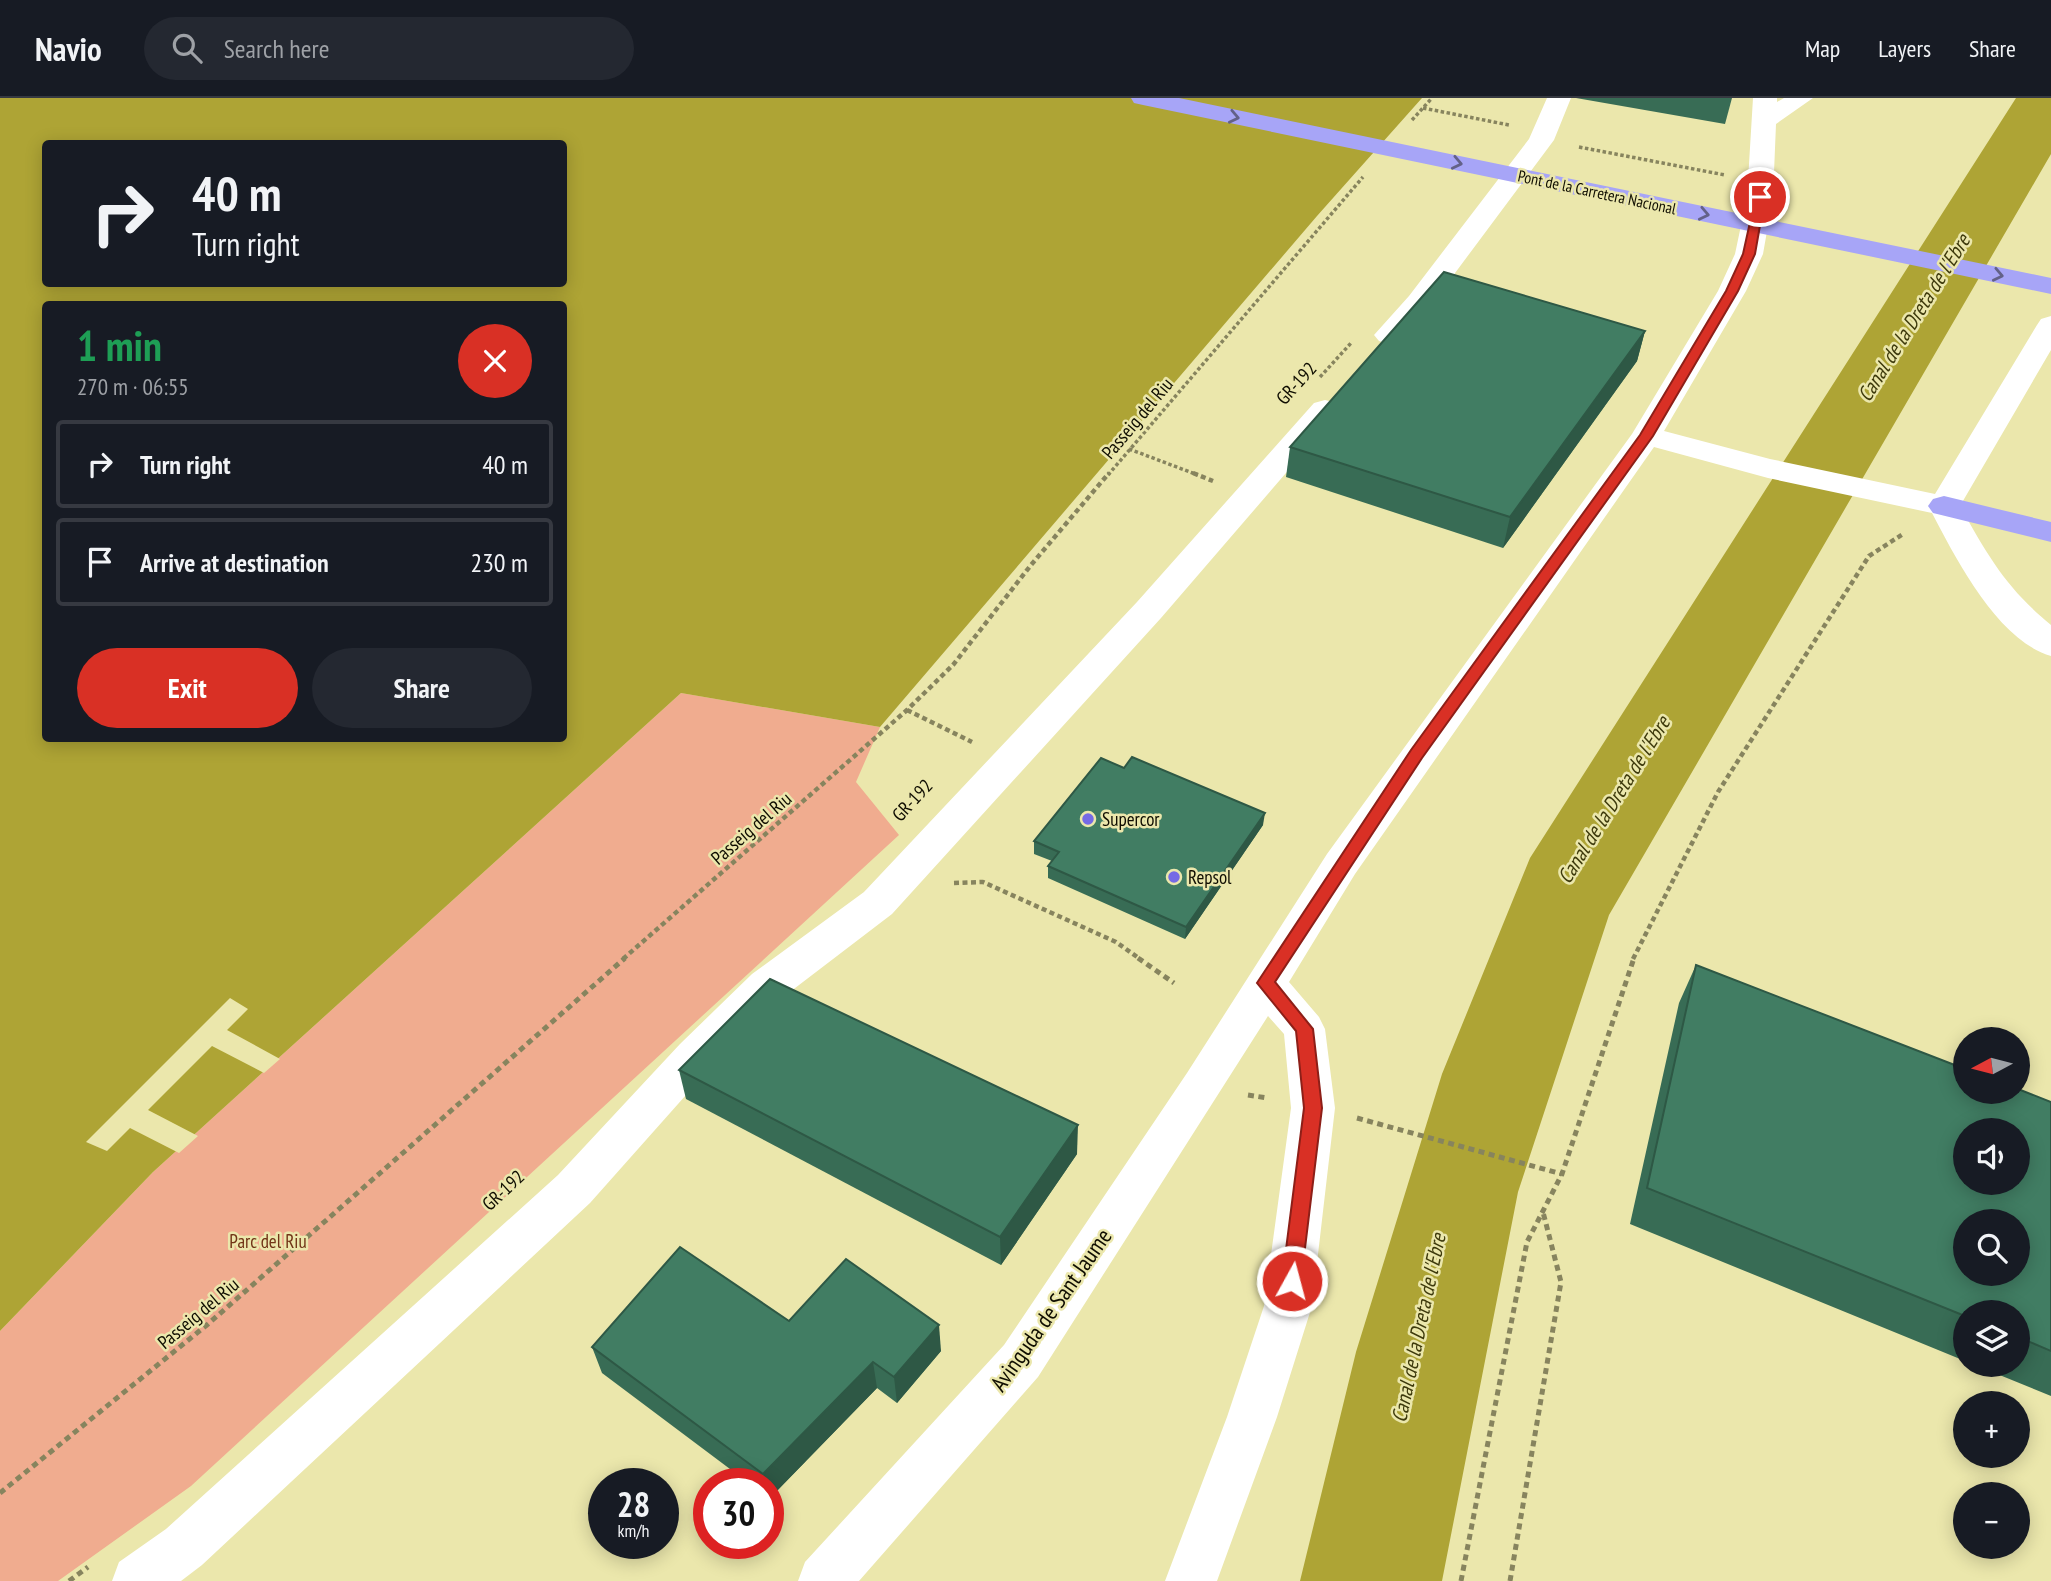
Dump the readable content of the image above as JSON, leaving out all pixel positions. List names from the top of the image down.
{
  "streets": {
    "highway": ["Pont de la Carretera Nacional"],
    "street": ["Avinguda de Sant Jaume"],
    "path": ["GR-192", "Passeig del Riu"]
  },
  "water": ["Canal de la Dreta de l'Ebre"],
  "parks": ["Parc del Riu"],
  "places": ["Supercor", "Repsol"],
  "north": "left",
  "page": {
    "header": "Navio",
    "search": "Search here",
    "nav": ["Map", "Layers", "Share"],
    "turn": ["40 m", "Turn right"],
    "heading": ["1 min", "270 m · 06:55"],
    "list": [
      {
        "name": "Turn right",
        "value": "40 m"
      },
      {
        "name": "Arrive at destination",
        "value": "230 m"
      }
    ],
    "buttons": ["Exit", "Share"],
    "map_buttons": ["+", "−"],
    "speed": "28 km/h",
    "limit": "30"
  }
}
